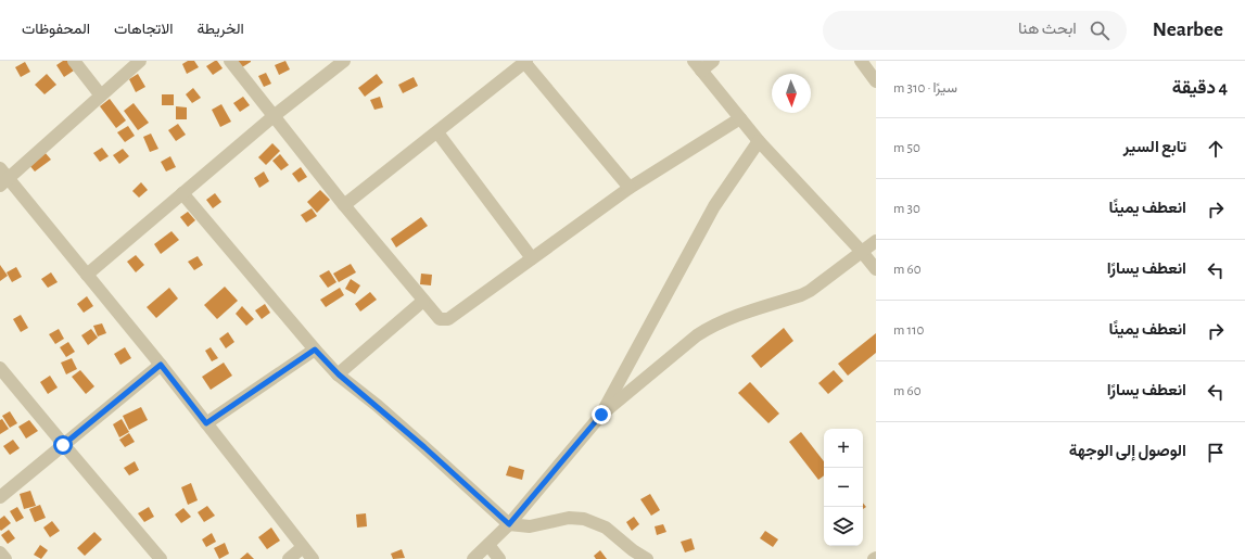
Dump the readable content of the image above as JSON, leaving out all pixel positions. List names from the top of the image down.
{
  "north": "bottom",
  "page": {
    "header": "Nearbee",
    "search": "ابحث هنا",
    "nav": ["الخريطة", "الاتجاهات", "المحفوظات"],
    "heading": ["4 دقيقة", "سيرًا · 310 m"],
    "list": [
      ["تابع السير", "50 m"],
      ["انعطف يمينًا", "30 m"],
      ["انعطف يسارًا", "60 m"],
      ["انعطف يمينًا", "110 m"],
      ["انعطف يسارًا", "60 m"],
      "الوصول إلى الوجهة"
    ],
    "map_buttons": ["+", "−"]
  }
}
